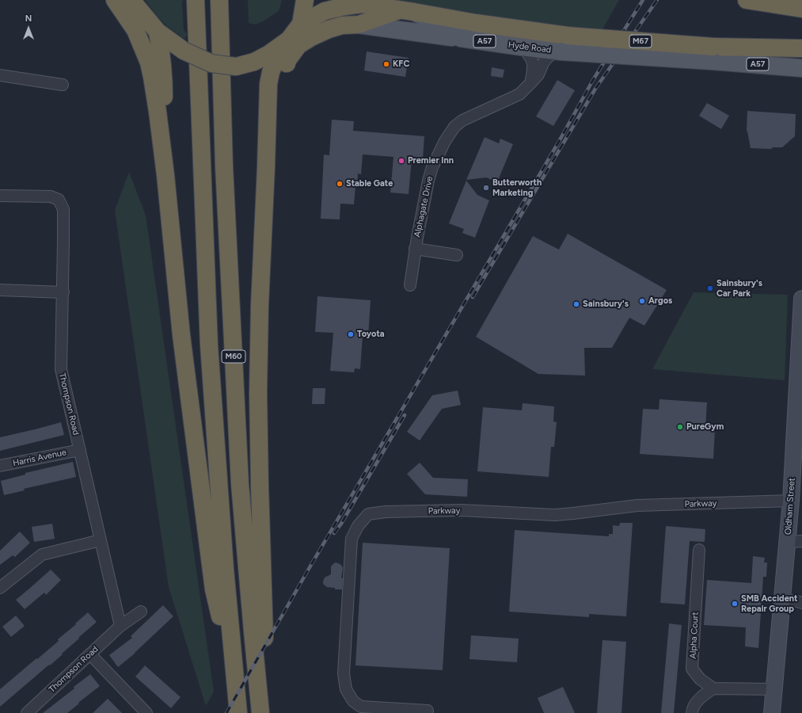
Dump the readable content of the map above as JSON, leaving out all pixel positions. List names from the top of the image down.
{
  "streets": {
    "highway": [
      "A57",
      "M67",
      "Hyde Road",
      "M60"
    ],
    "street": [
      "Alphagate Drive",
      "Thompson Road",
      "Harris Avenue",
      "Parkway",
      "Oldham Street",
      "Alpha Court"
    ]
  },
  "crossings": [
    ["A57", "M67"],
    ["A57", "Hyde Road"],
    ["A57", "M60"],
    ["M67", "Hyde Road"],
    ["M67", "Alphagate Drive"],
    ["Hyde Road", "Alphagate Drive"],
    ["Thompson Road", "Harris Avenue"],
    ["Parkway", "Oldham Street"]
  ],
  "places": [
    "KFC",
    "Premier Inn",
    "Stable Gate",
    "Butterworth Marketing",
    "Sainsbury's Car Park",
    "Argos",
    "Sainsbury's",
    "Toyota",
    "PureGym",
    "SMB Accident Repair Group"
  ],
  "north": "top"
}
